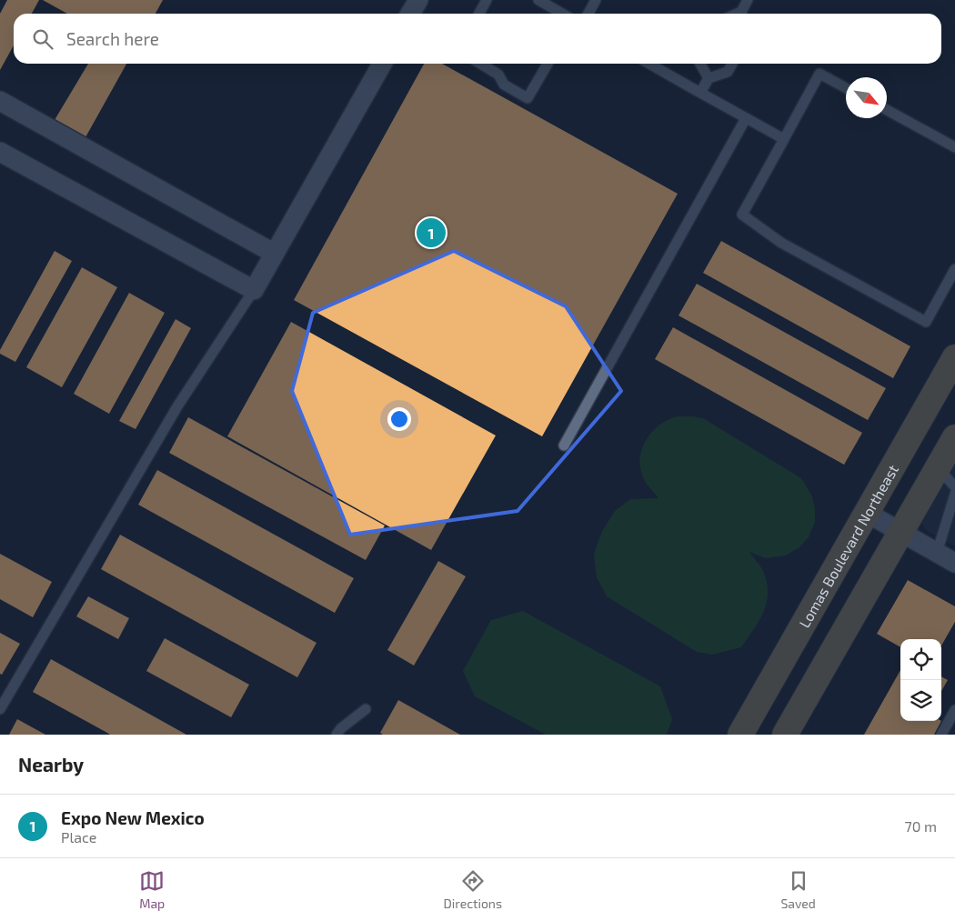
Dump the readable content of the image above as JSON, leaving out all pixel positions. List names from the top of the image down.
{
  "streets": {
    "main road": ["Lomas Boulevard Northeast"]
  },
  "north": "bottom right",
  "page": {
    "search": "Search here",
    "pins": "1",
    "heading": "Nearby",
    "list": [
      {
        "mark": "1",
        "name": "Expo New Mexico",
        "note": "Place",
        "value": "70 m"
      }
    ],
    "nav": ["Map", "Directions", "Saved"]
  }
}
